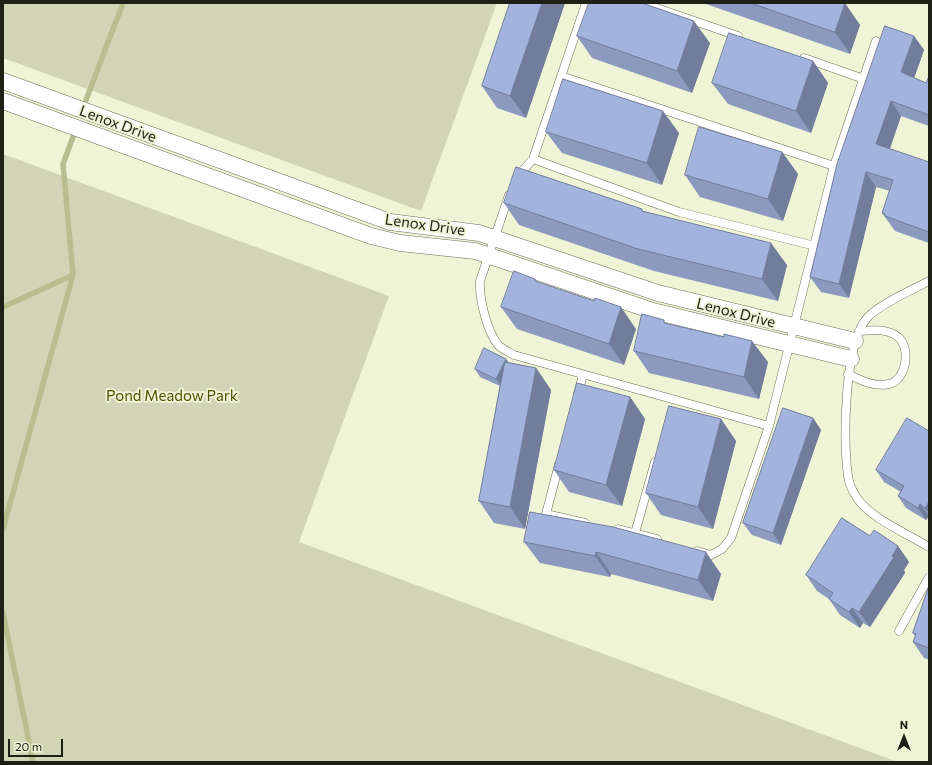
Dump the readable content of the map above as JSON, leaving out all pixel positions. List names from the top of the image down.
{
  "streets": {
    "street": ["Lenox Drive"]
  },
  "parks": ["Pond Meadow Park"],
  "scale_bar": "20 m",
  "north": "top"
}
